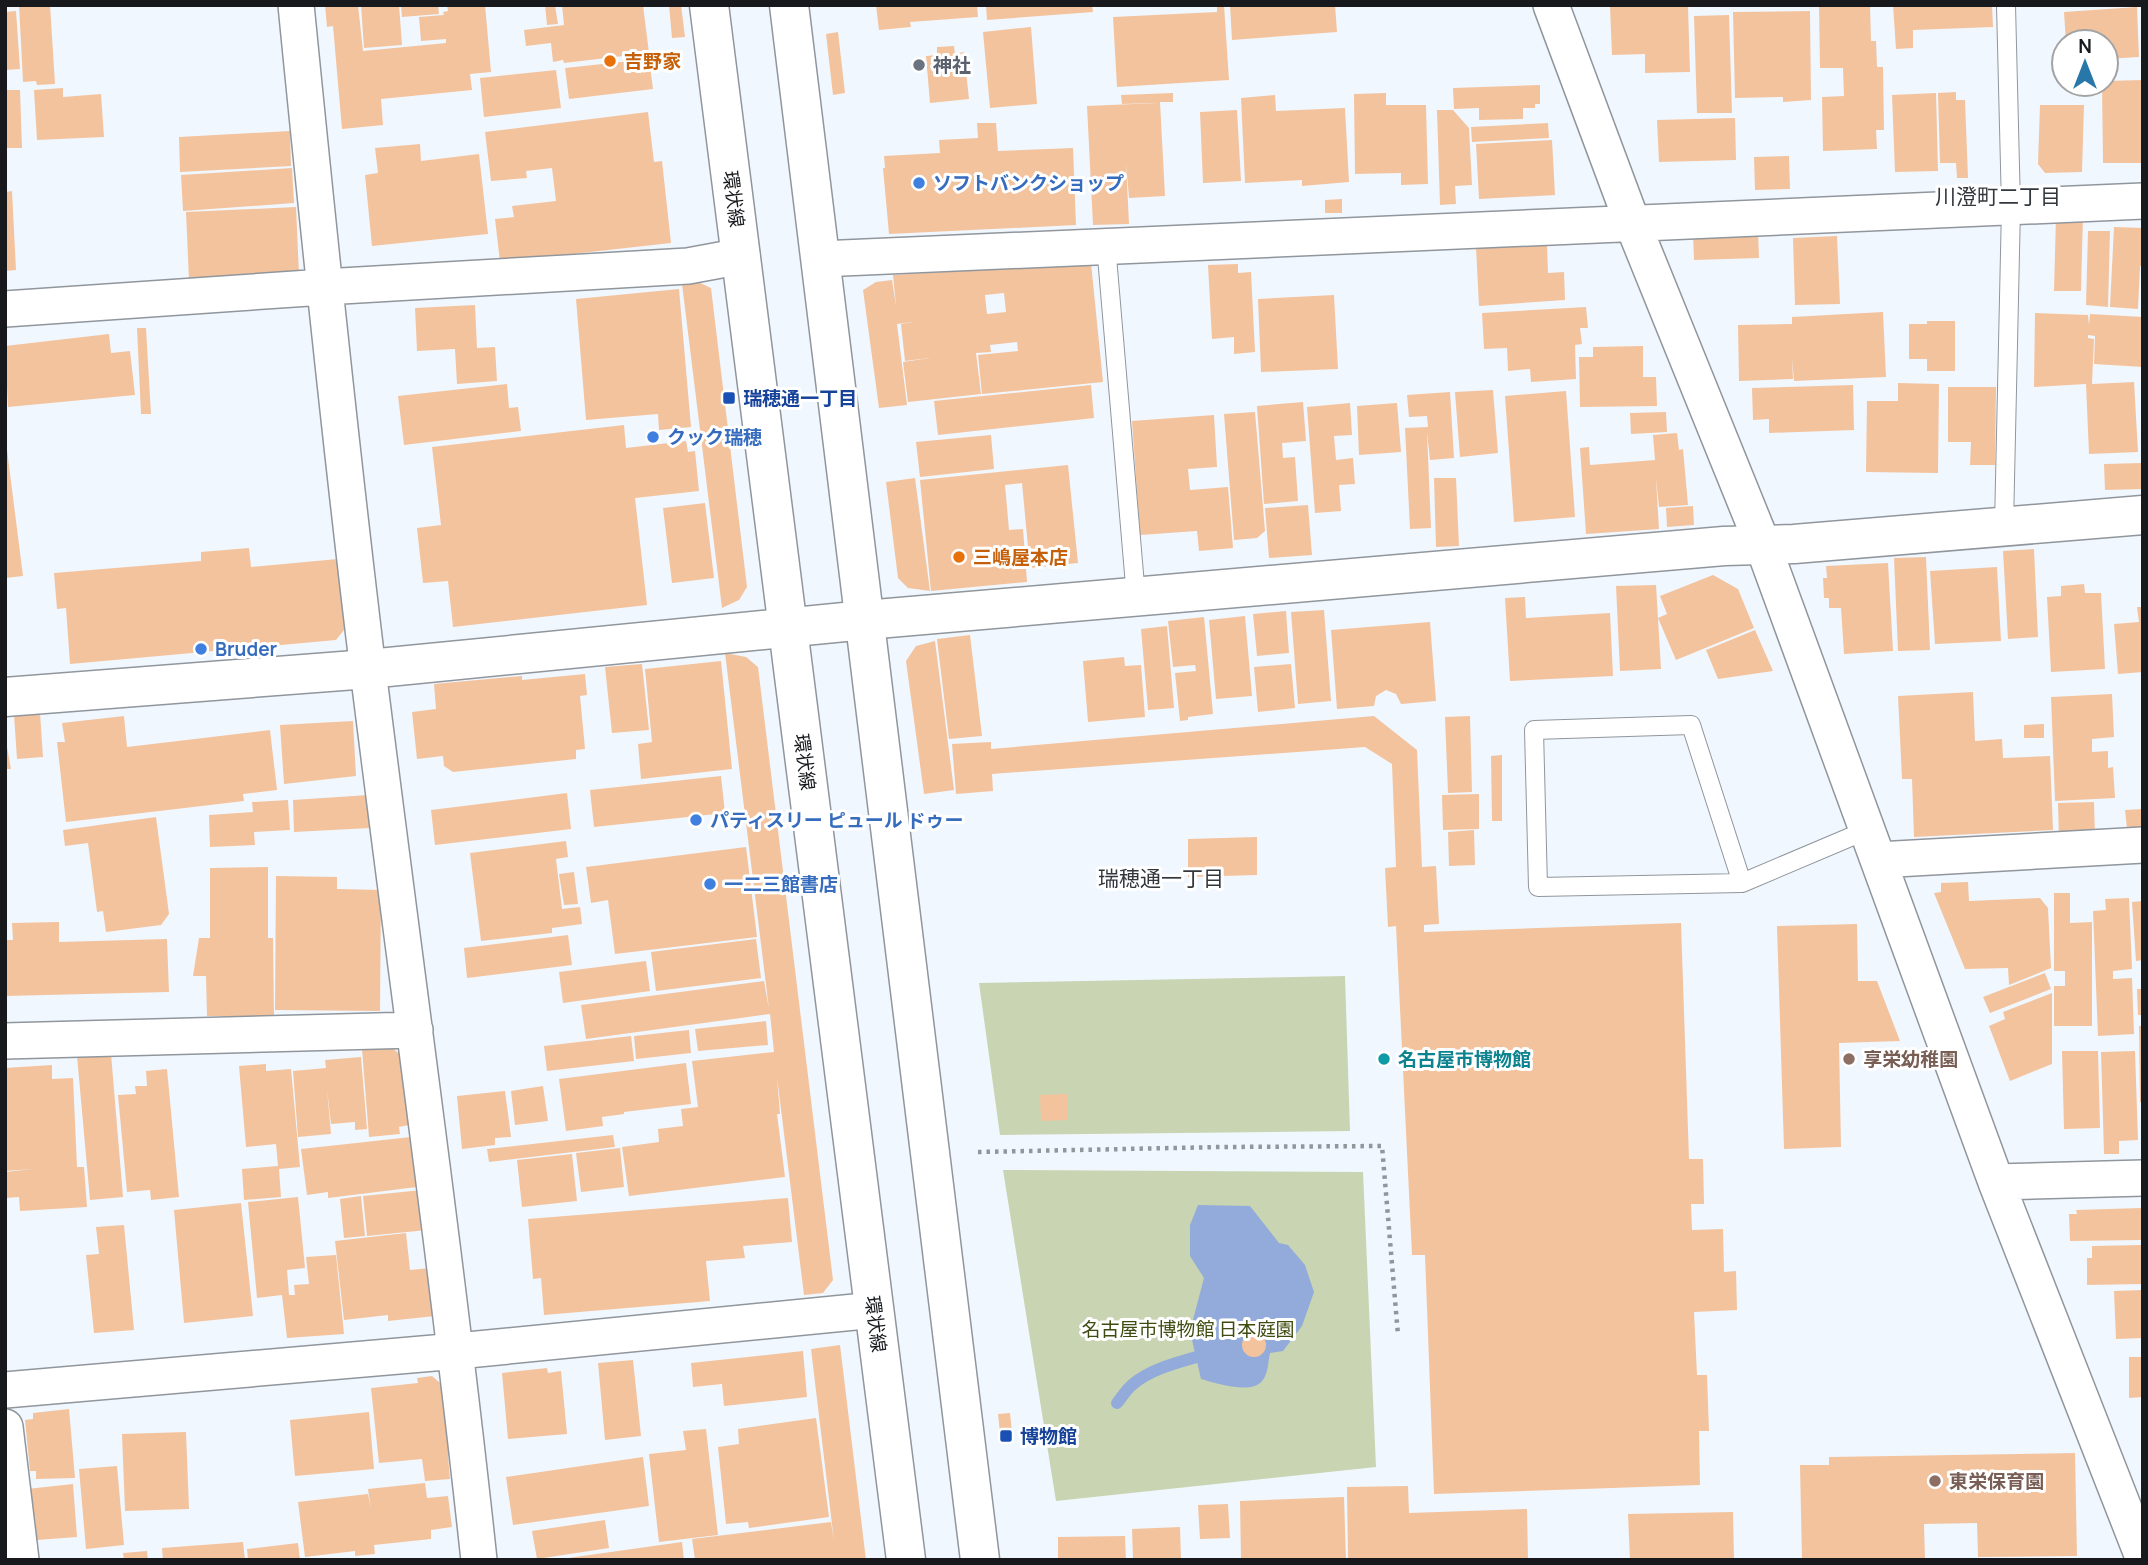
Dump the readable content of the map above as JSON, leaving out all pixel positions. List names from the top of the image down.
{
  "streets": {
    "main road": ["環状線"]
  },
  "districts": ["川澄町二丁目", "瑞穂通一丁目"],
  "parks": ["名古屋市博物館 日本庭園"],
  "places": {
    "other": [
      "吉野家",
      "神社",
      "ソフトバンクショップ",
      "クック瑞穂",
      "三嶋屋本店",
      "Bruder",
      "パティスリー ピュール ドゥー",
      "一二三館書店",
      "名古屋市博物館",
      "享栄幼稚園",
      "東栄保育園"
    ],
    "transit": ["瑞穂通一丁目", "博物館"]
  },
  "north": "top"
}
